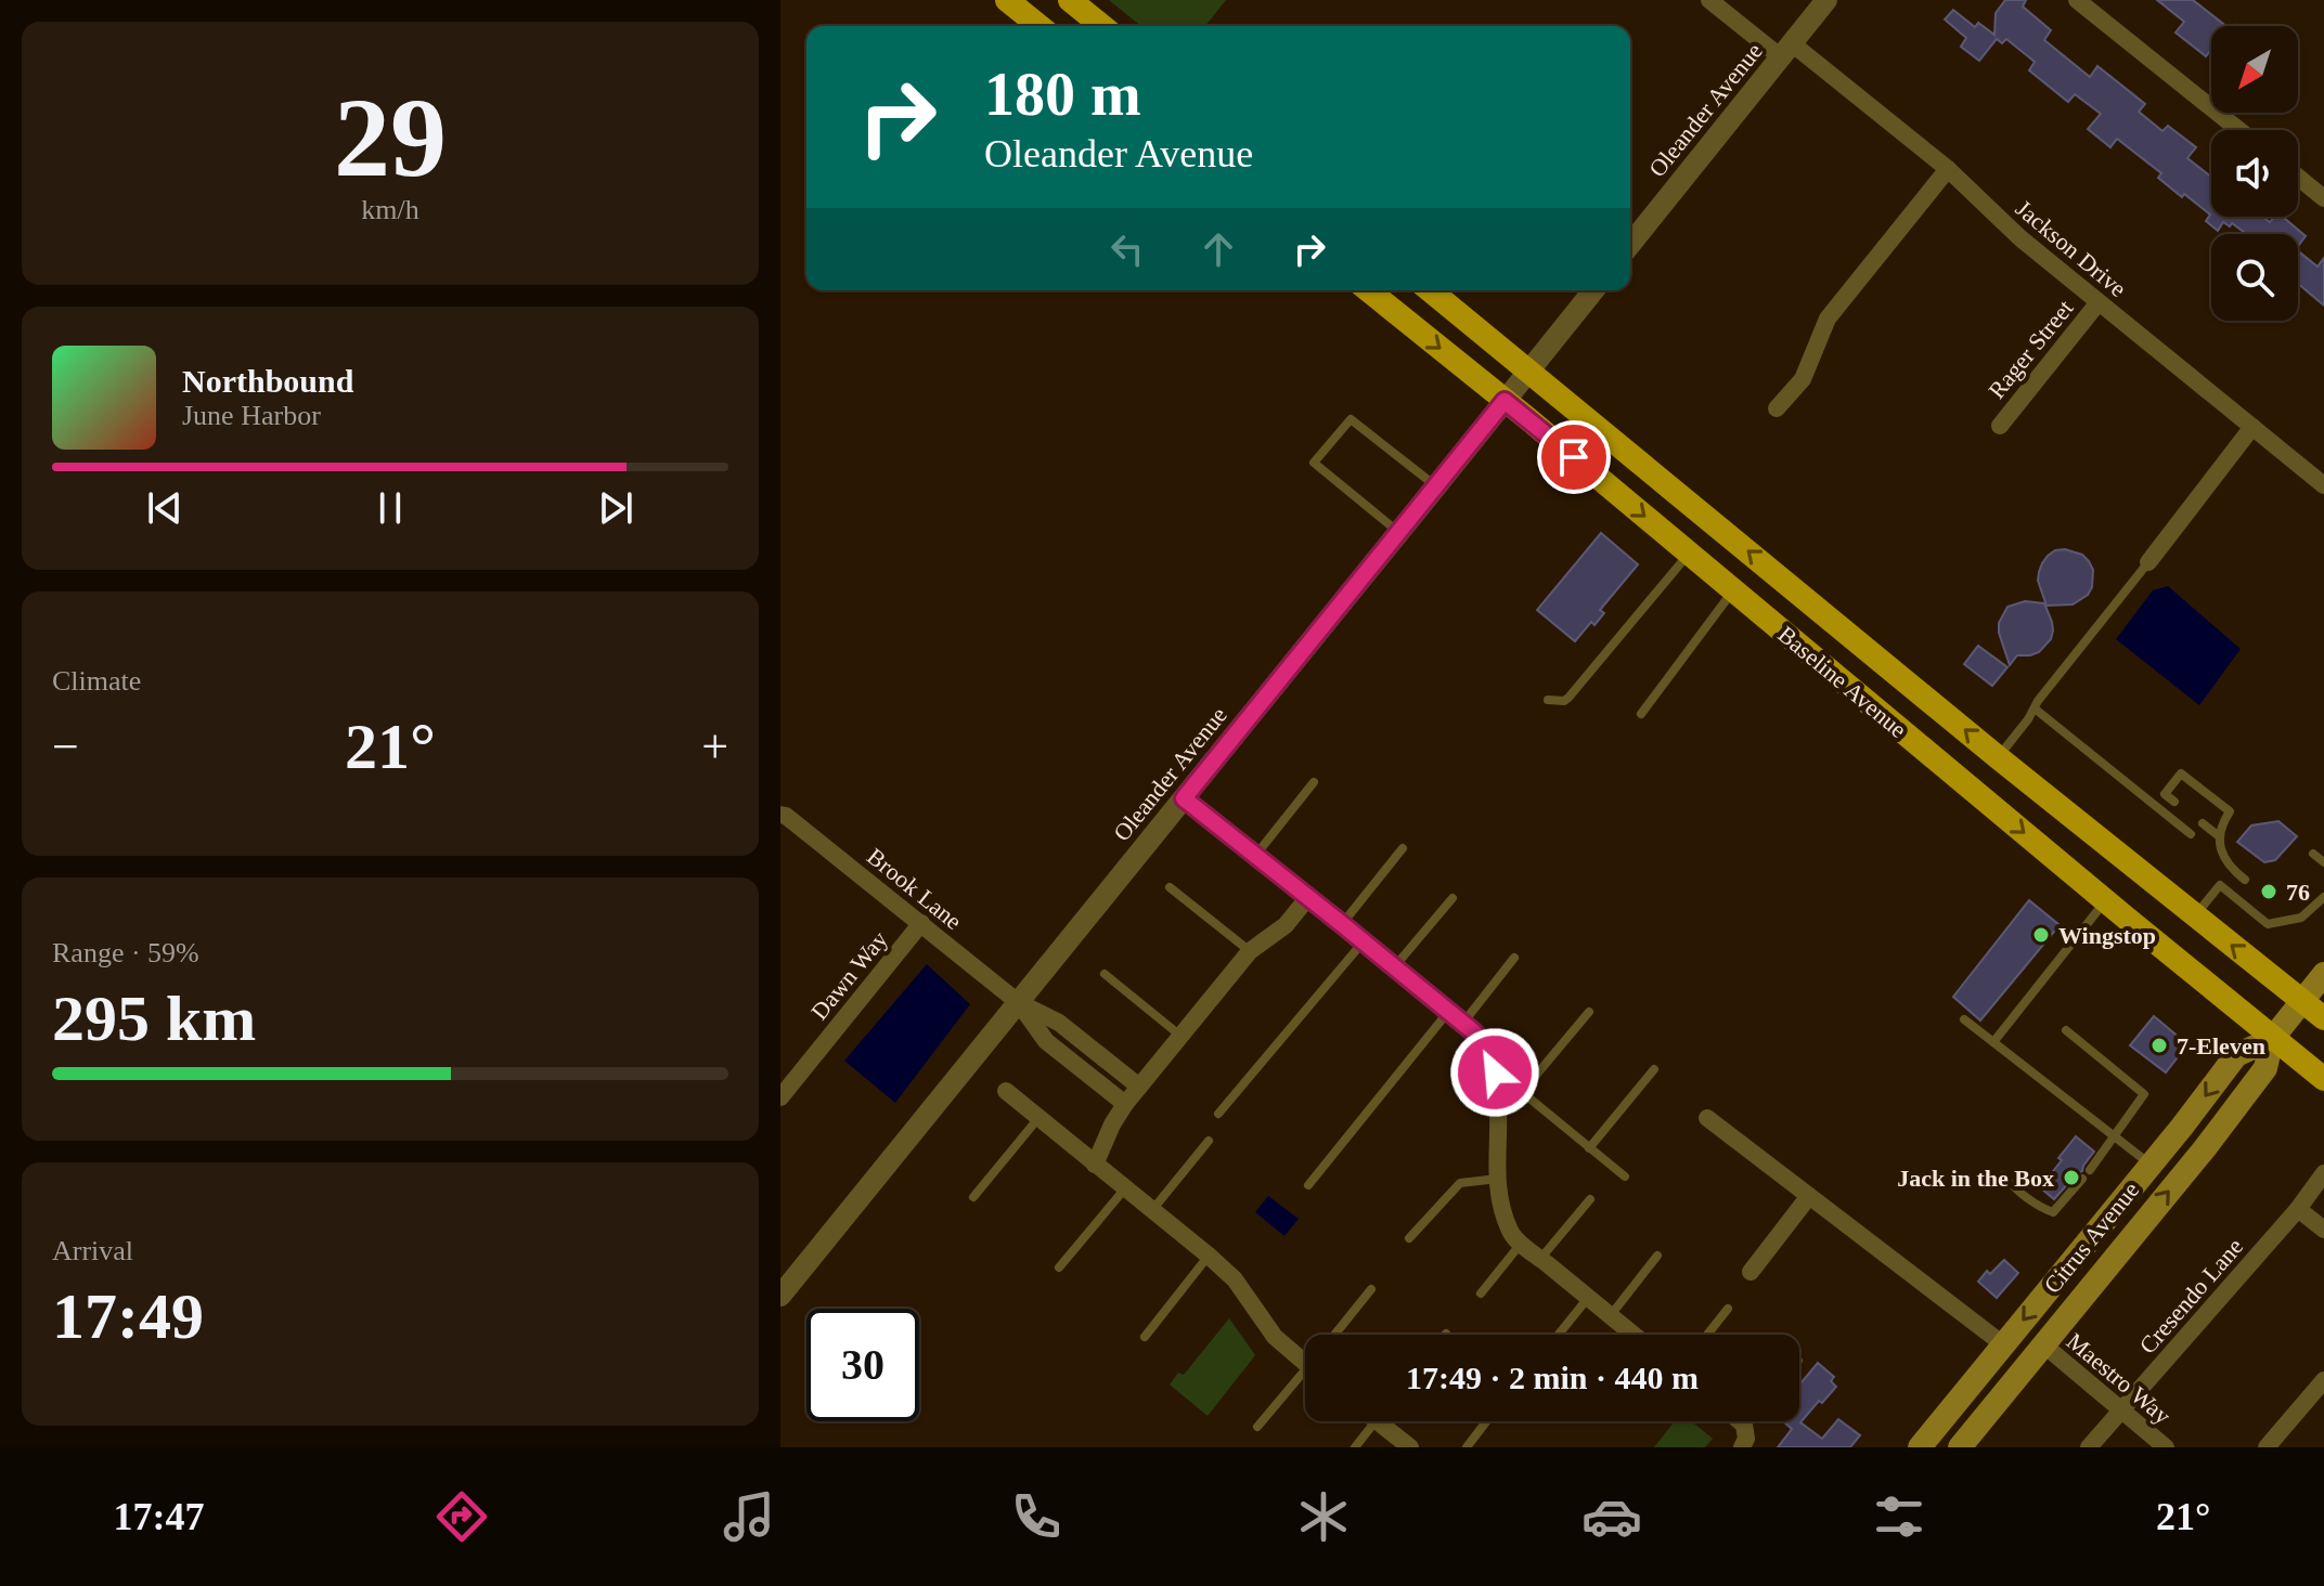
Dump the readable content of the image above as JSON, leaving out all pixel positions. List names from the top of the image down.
{
  "streets": {
    "main road": ["Baseline Avenue", "Citrus Avenue"],
    "street": [
      "Oleander Avenue",
      "Jackson Drive",
      "Rager Street",
      "Brook Lane",
      "Dawn Way",
      "Cresendo Lane",
      "Maestro Way"
    ]
  },
  "crossings": [
    ["Oleander Avenue", "Jackson Drive"],
    ["Oleander Avenue", "Baseline Avenue"],
    ["Oleander Avenue", "Brook Lane"],
    ["Jackson Drive", "Rager Street"],
    ["Baseline Avenue", "Citrus Avenue"],
    ["Brook Lane", "Dawn Way"],
    ["Citrus Avenue", "Maestro Way"],
    ["Cresendo Lane", "Maestro Way"]
  ],
  "places": [
    "76",
    "Wingstop",
    "7-Eleven",
    "Jack in the Box"
  ],
  "north": "bottom left",
  "page": {
    "tile": [
      ["29", "km/h"],
      "Climate",
      ["Range · 59%", "295 km"],
      ["Arrival", "17:49"]
    ],
    "turn": ["180 m", "Oleander Avenue"],
    "song": ["Northbound", "June Harbor"],
    "heat": ["−", "21°", "+"],
    "limit": "30",
    "trip": "17:49 · 2 min · 440 m",
    "tabs": ["17:47", "21°"]
  }
}
